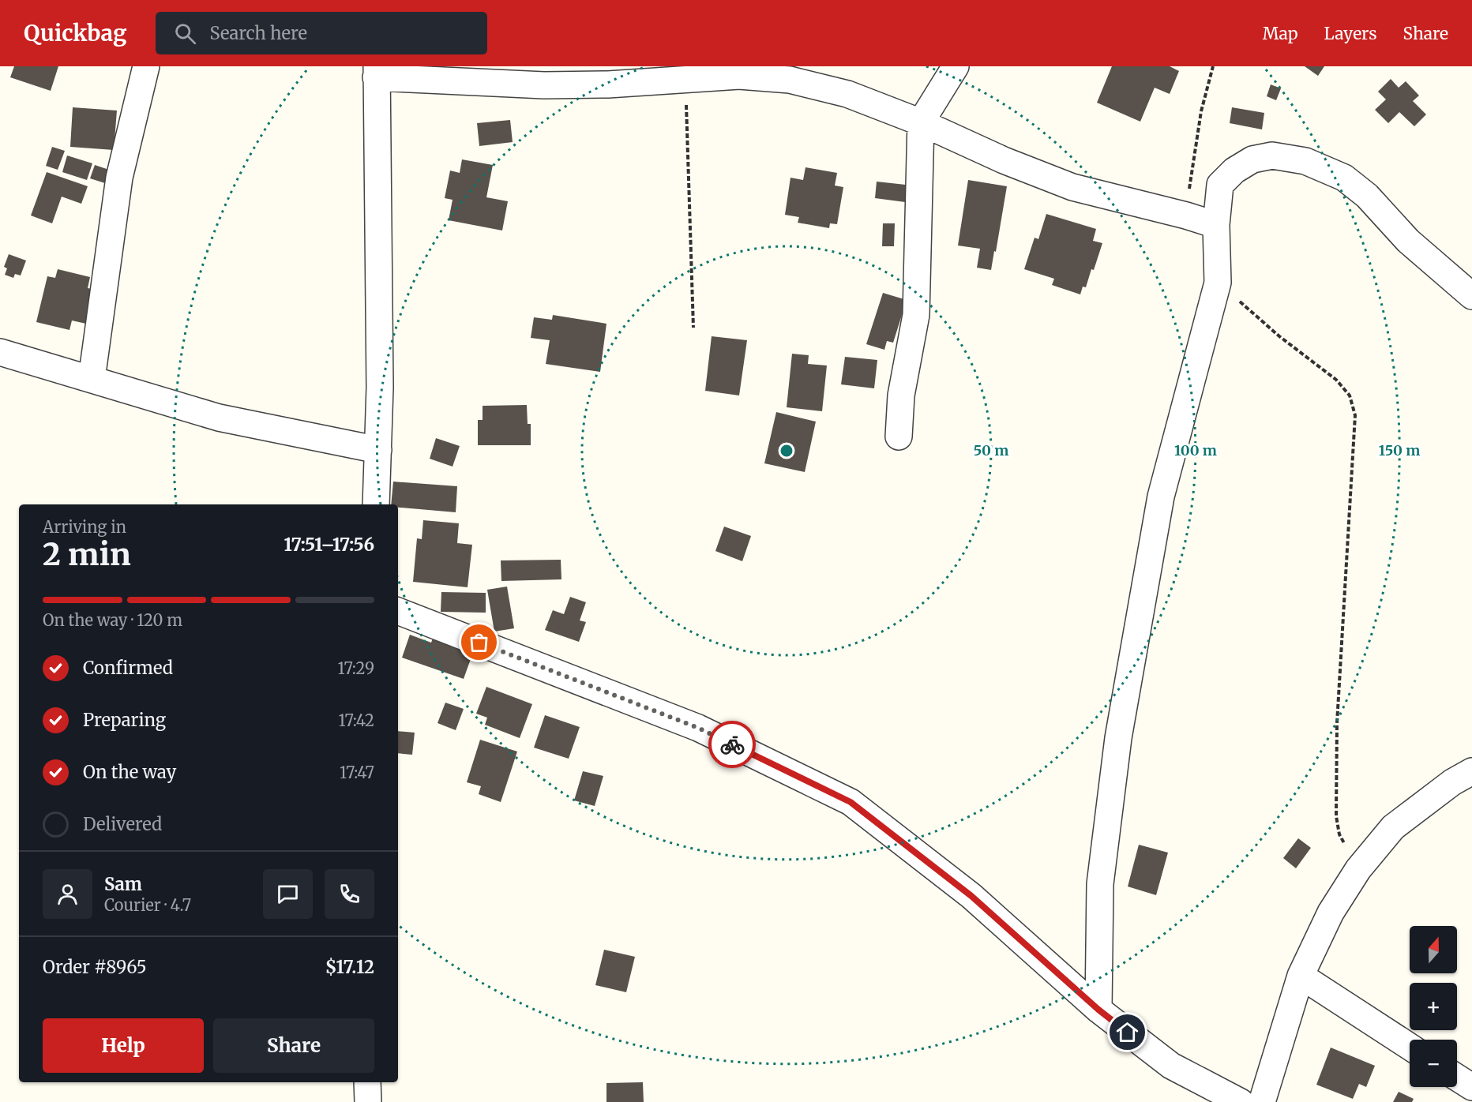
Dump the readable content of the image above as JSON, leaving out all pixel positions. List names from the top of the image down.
{
  "north": "top",
  "page": {
    "header": "Quickbag",
    "search": "Search here",
    "nav": ["Map", "Layers", "Share"],
    "heading": ["2 min", "Arriving in", "17:51–17:56"],
    "panel": [
      "Sam",
      "Courier · 4.7",
      "Order #8965",
      "$17.12"
    ],
    "bar": "On the way · 120 m",
    "list": [
      ["Confirmed", "17:29"],
      ["Preparing", "17:42"],
      ["On the way", "17:47"],
      "Delivered"
    ],
    "map_buttons": ["+", "−"],
    "buttons": ["Help", "Share"]
  },
  "rings": ["50 m", "100 m", "150 m"]
}
